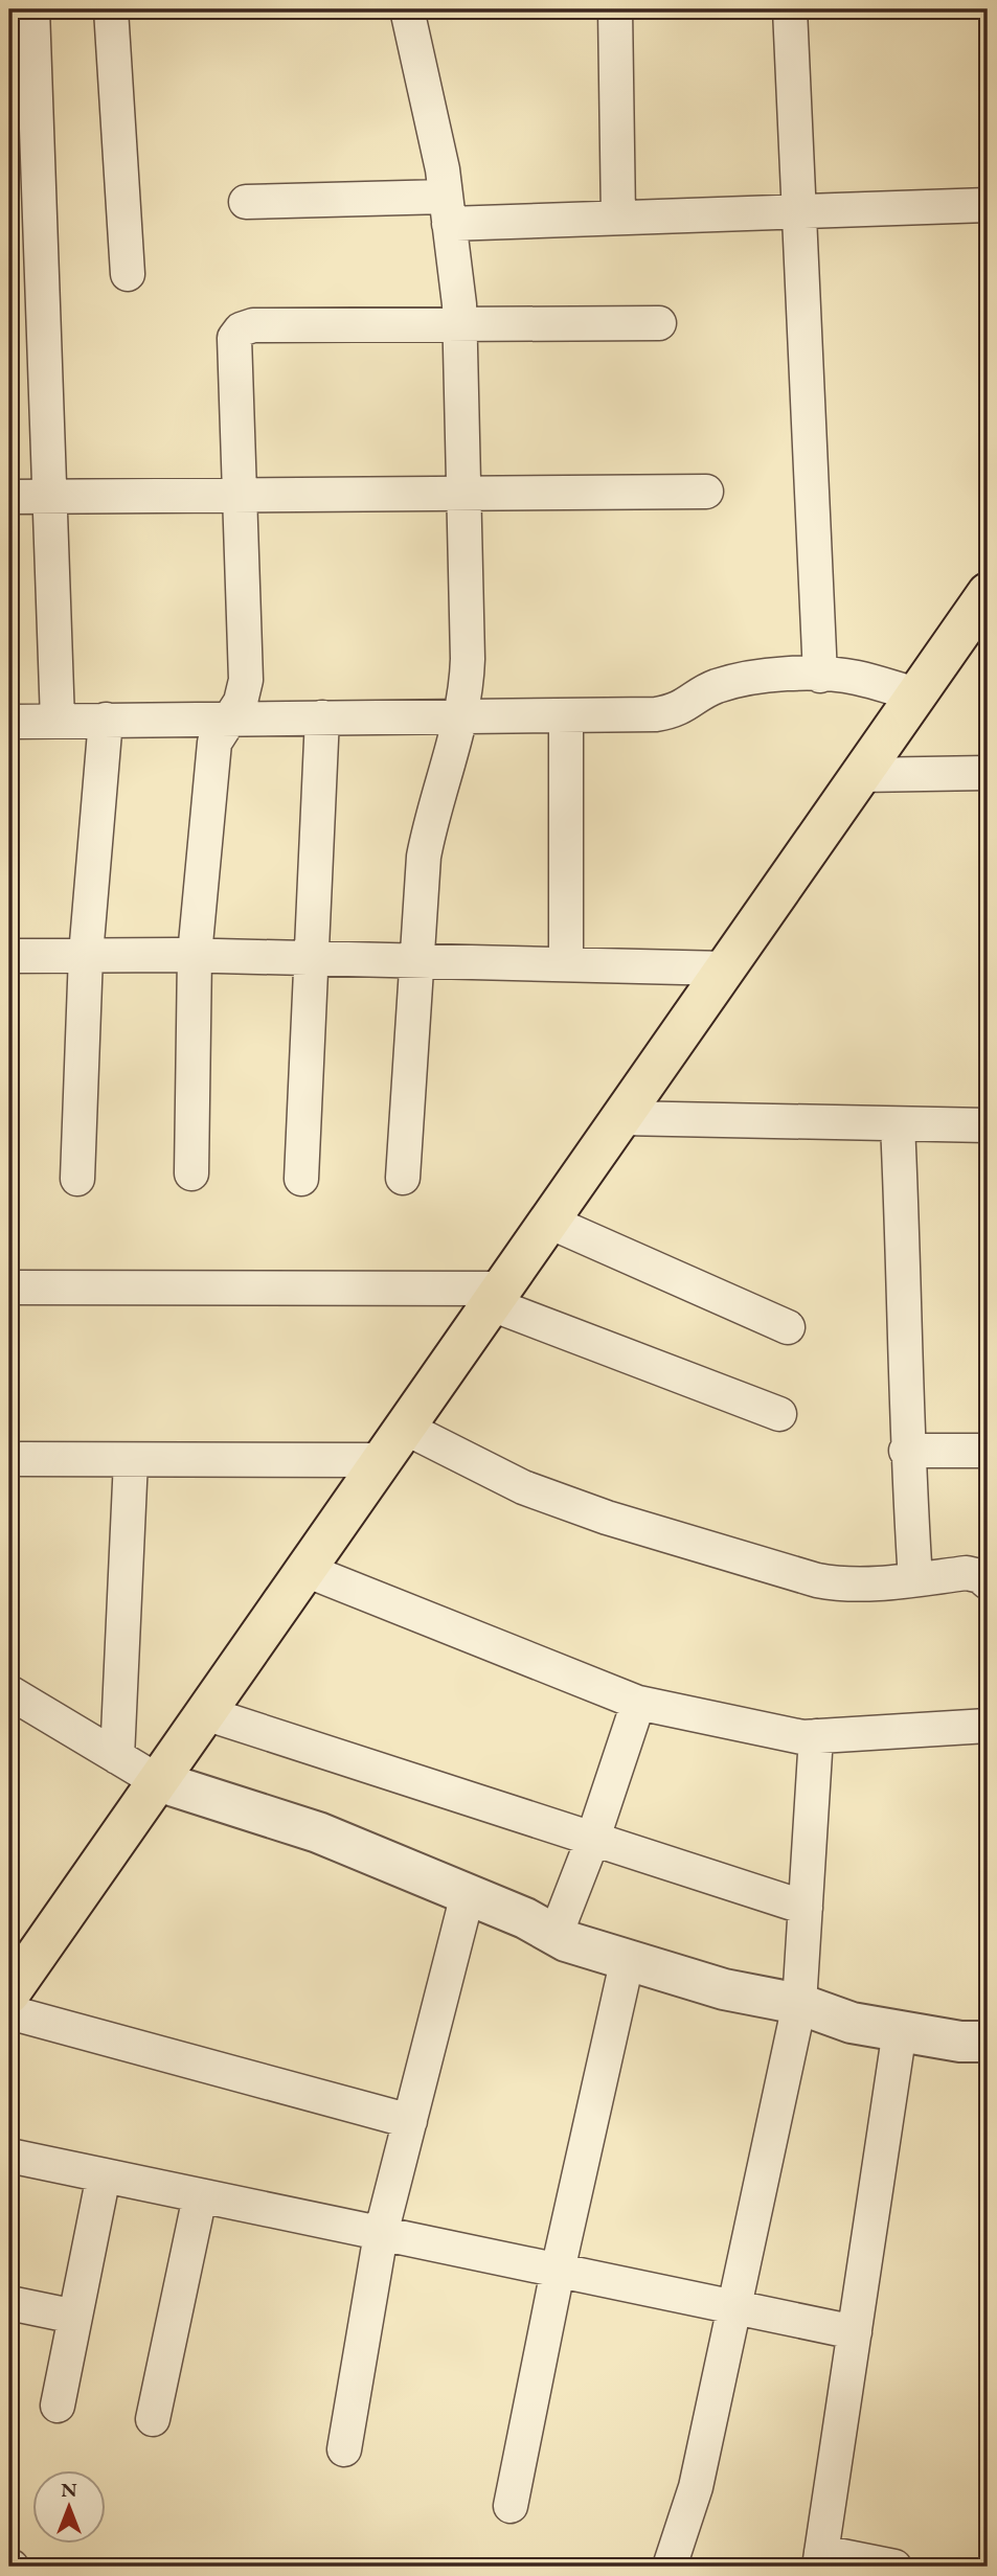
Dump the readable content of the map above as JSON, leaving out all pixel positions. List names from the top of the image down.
{
  "north": "top"
}
